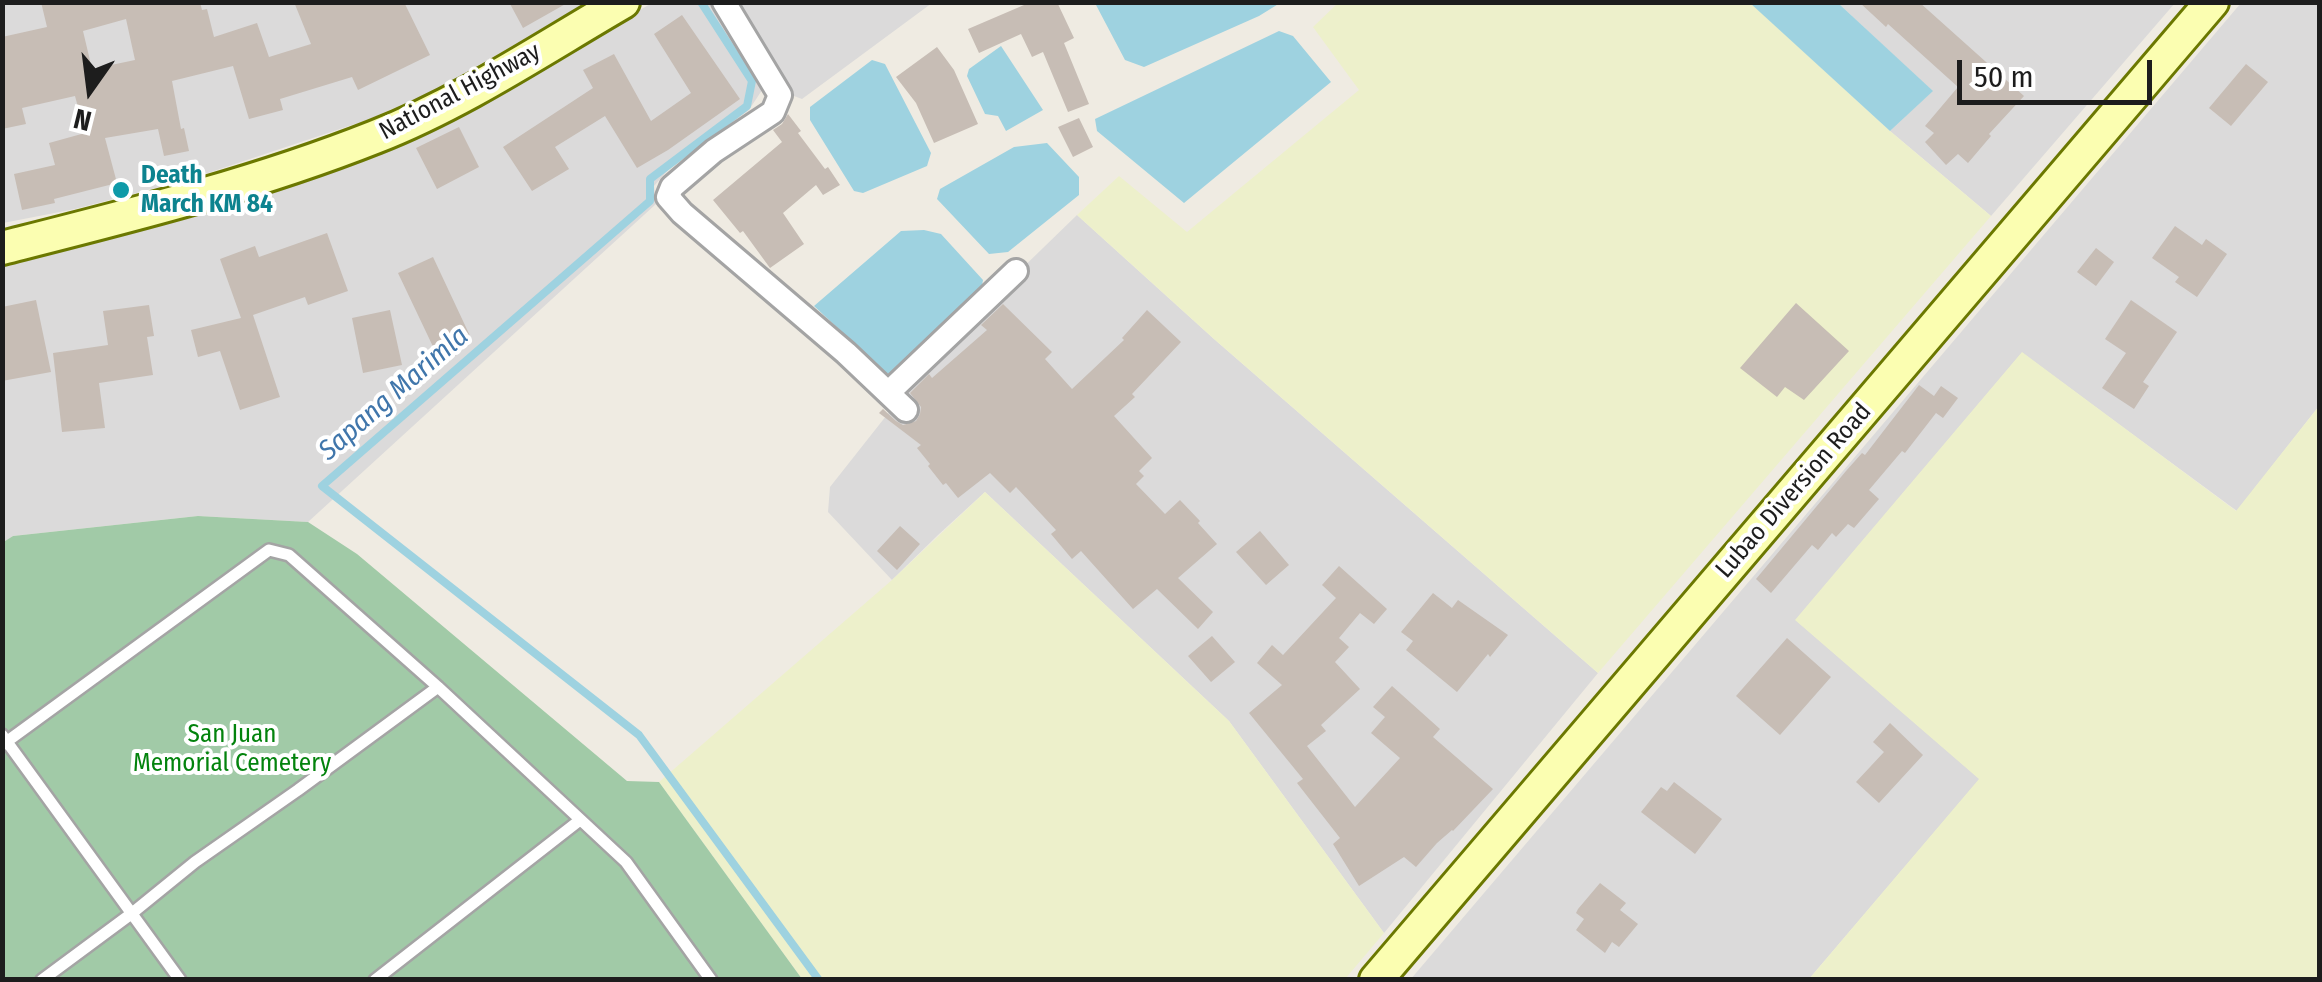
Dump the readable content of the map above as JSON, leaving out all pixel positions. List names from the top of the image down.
{
  "streets": {
    "street": ["National Highway", "Lubao Diversion Road"]
  },
  "water": ["Sapang Marimla"],
  "parks": ["San Juan Memorial Cemetery"],
  "places": ["Death March KM 84"],
  "scale_bar": "50 m",
  "north": "bottom"
}
